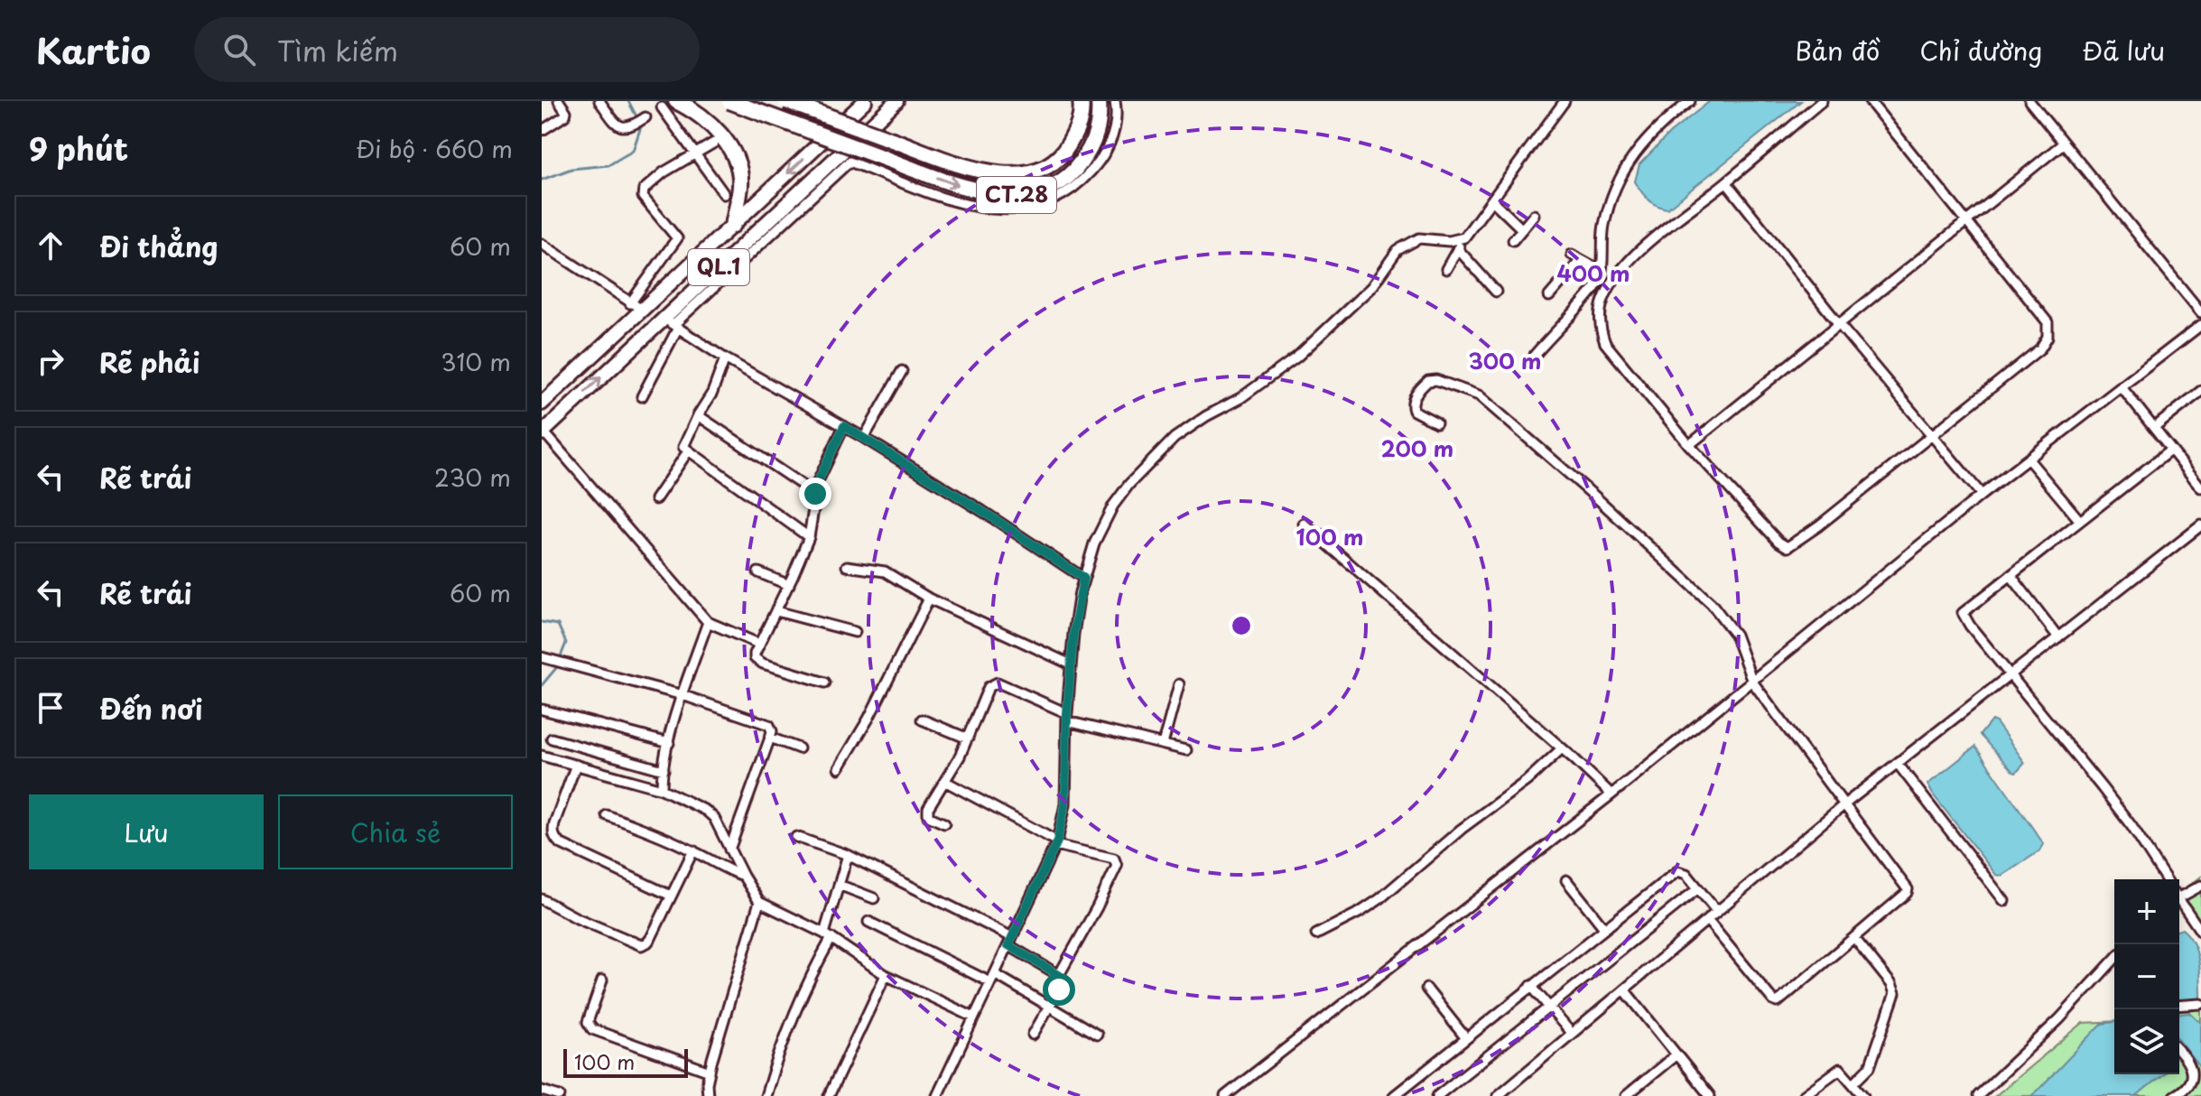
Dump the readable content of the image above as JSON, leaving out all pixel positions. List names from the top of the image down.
{
  "streets": {
    "highway": ["CT.28", "QL.1"]
  },
  "scale_bar": "100 m",
  "page": {
    "header": "Kartio",
    "search": "Tìm kiếm",
    "nav": ["Bản đồ", "Chỉ đường", "Đã lưu"],
    "heading": ["9 phút", "Đi bộ · 660 m"],
    "list": [
      ["Đi thẳng", "60 m"],
      ["Rẽ phải", "310 m"],
      ["Rẽ trái", "230 m"],
      ["Rẽ trái", "60 m"],
      "Đến nơi"
    ],
    "buttons": ["Lưu", "Chia sẻ"],
    "map_buttons": ["+", "−"],
    "scale": "100 m"
  },
  "rings": [
    "400 m",
    "300 m",
    "200 m",
    "100 m"
  ]
}
